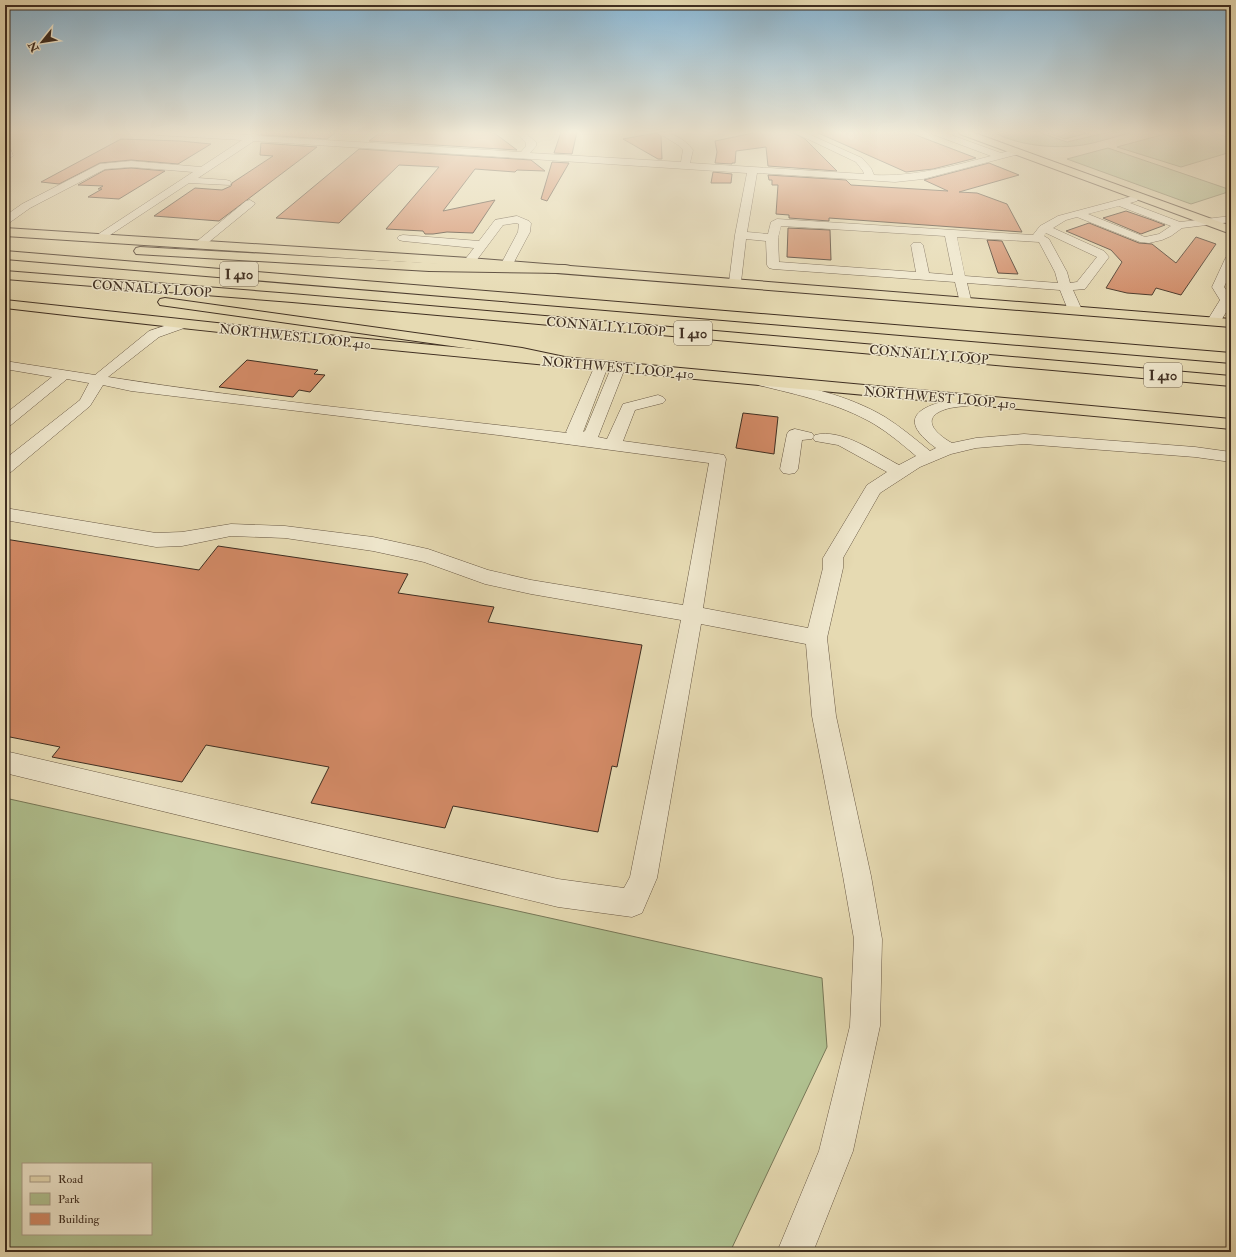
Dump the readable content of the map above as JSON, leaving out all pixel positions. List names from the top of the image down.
{
  "streets": {
    "main road": ["I 410", "CONNALLY LOOP", "NORTHWEST LOOP 410"]
  },
  "legend": ["Road", "Park", "Building"],
  "north": "bottom left"
}
